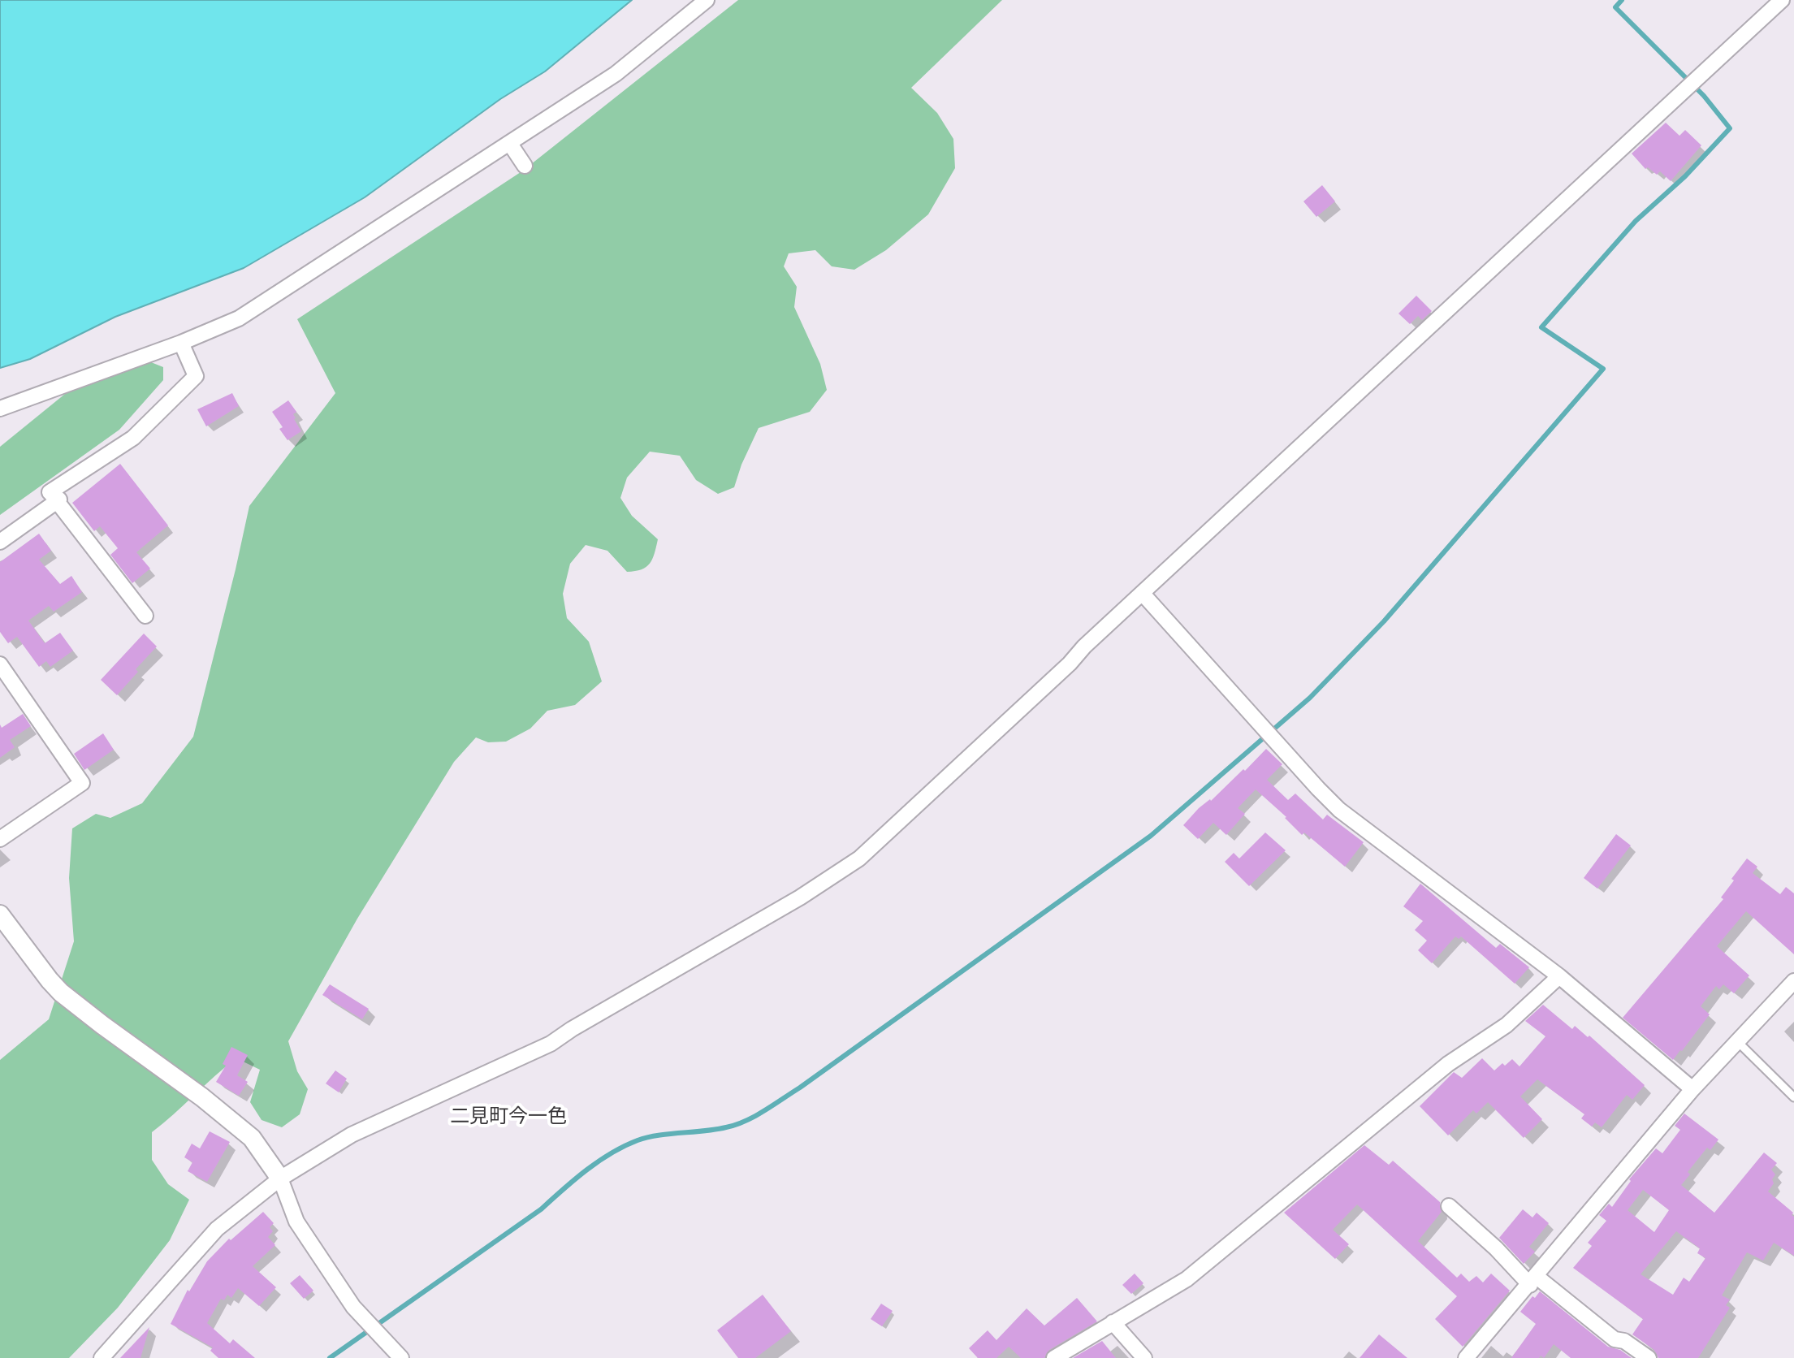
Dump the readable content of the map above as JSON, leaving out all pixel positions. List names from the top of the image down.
{
  "districts": ["二見町今一色"]
}
